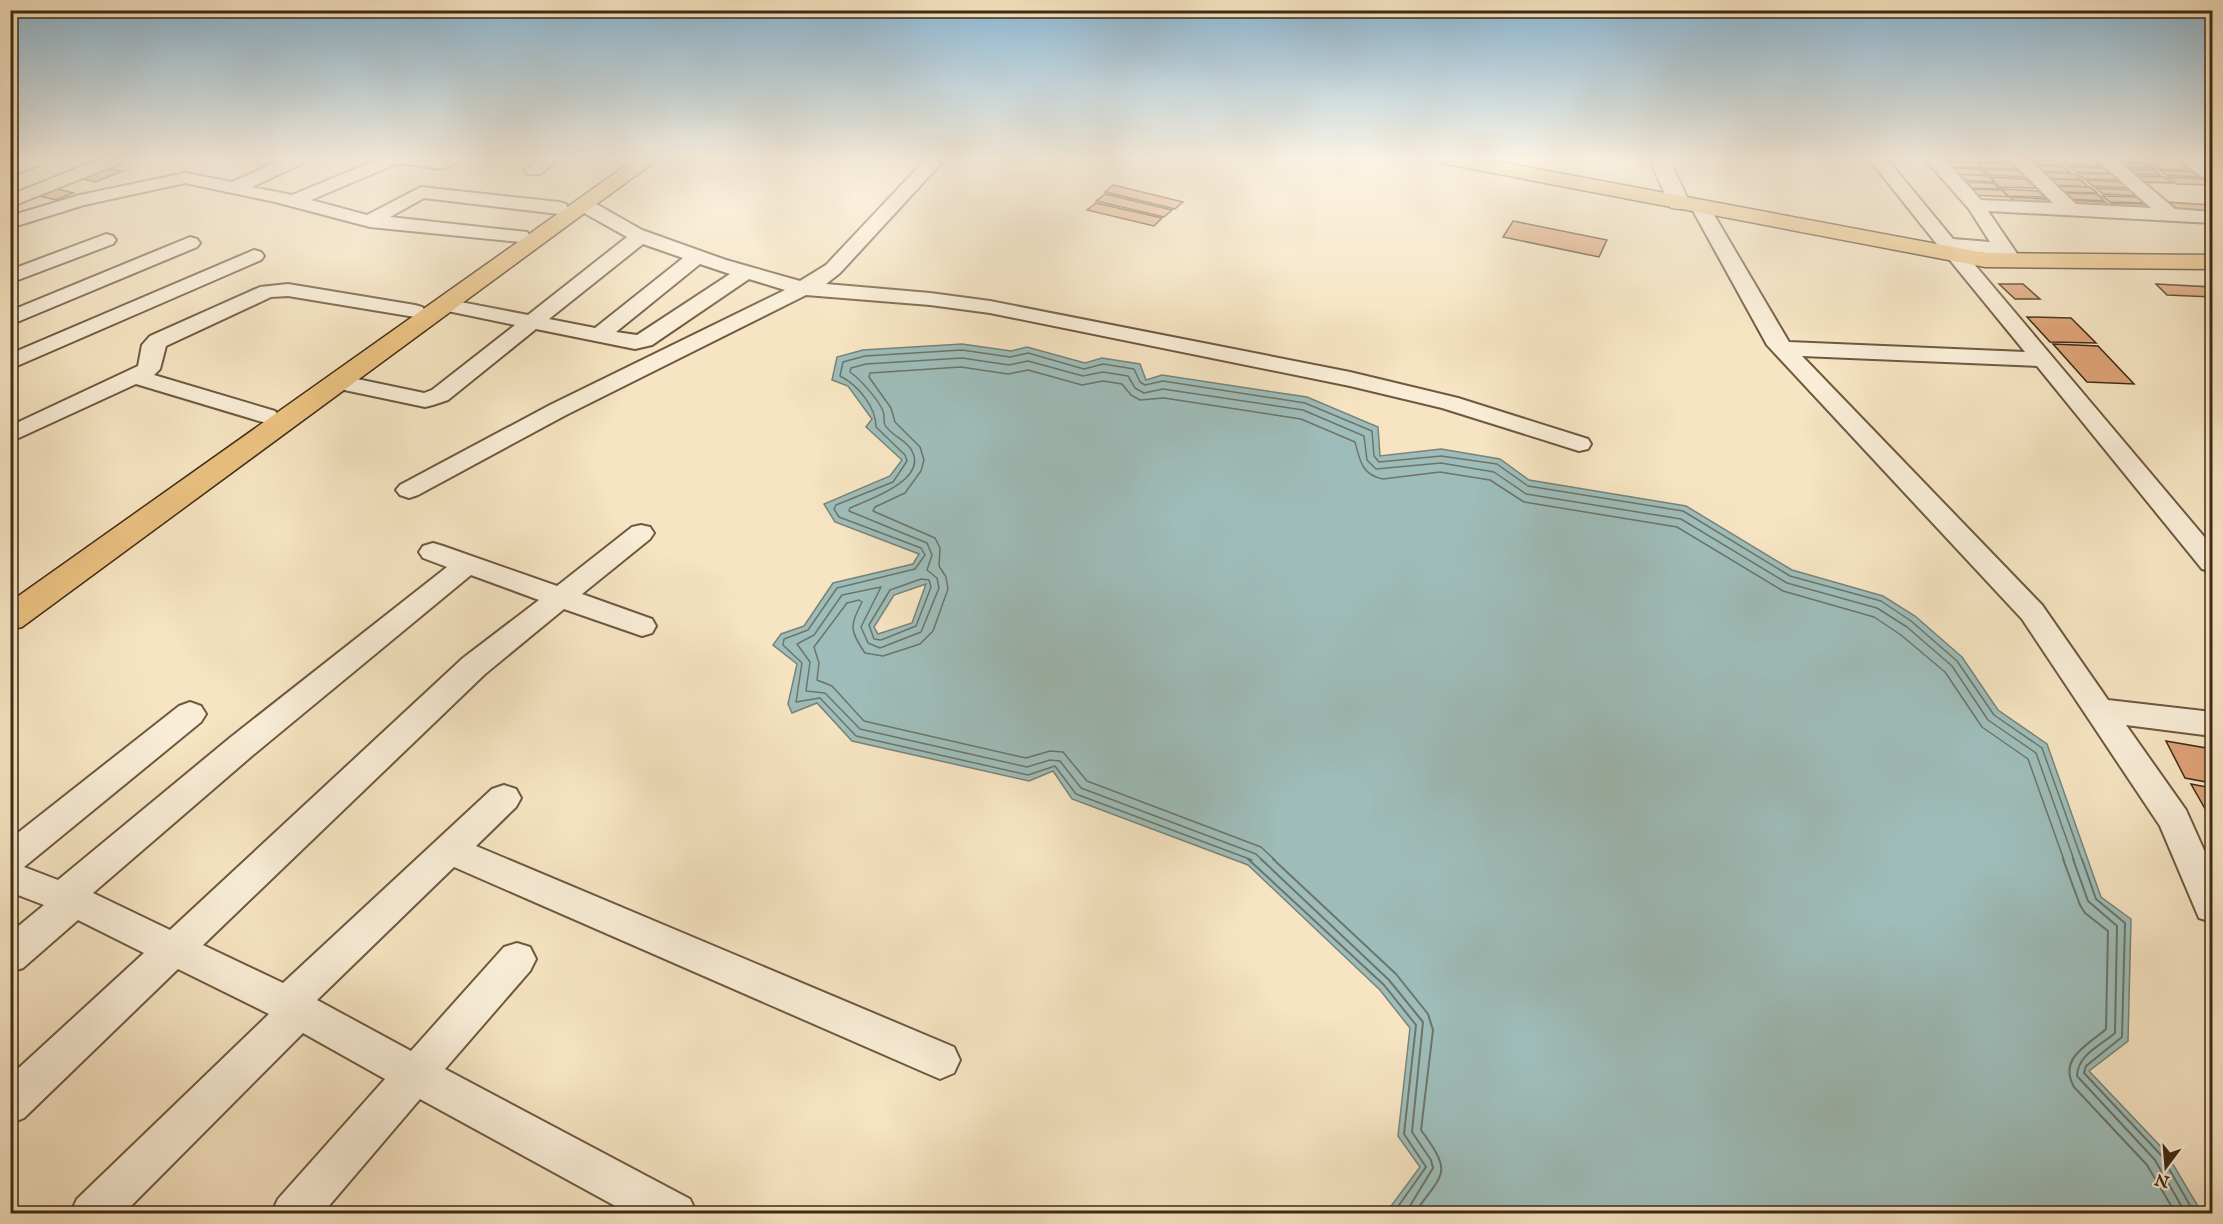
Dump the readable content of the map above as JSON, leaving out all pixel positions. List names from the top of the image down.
{
  "north": "bottom"
}
